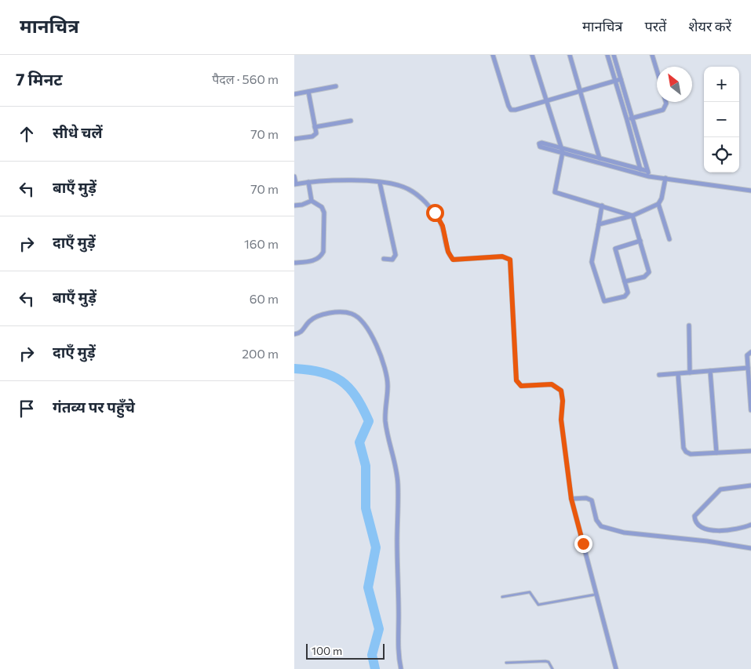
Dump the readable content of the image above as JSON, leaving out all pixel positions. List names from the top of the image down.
{
  "scale_bar": "100 m",
  "north": "top left",
  "page": {
    "header": "मानचित्र",
    "nav": ["मानचित्र", "परतें", "शेयर करें"],
    "heading": ["7 मिनट", "पैदल · 560 m"],
    "map_buttons": ["+", "−"],
    "list": [
      ["सीधे चलें", "70 m"],
      ["बाएँ मुड़ें", "70 m"],
      ["दाएँ मुड़ें", "160 m"],
      ["बाएँ मुड़ें", "60 m"],
      ["दाएँ मुड़ें", "200 m"],
      "गंतव्य पर पहुँचे"
    ],
    "scale": "100 m"
  }
}
